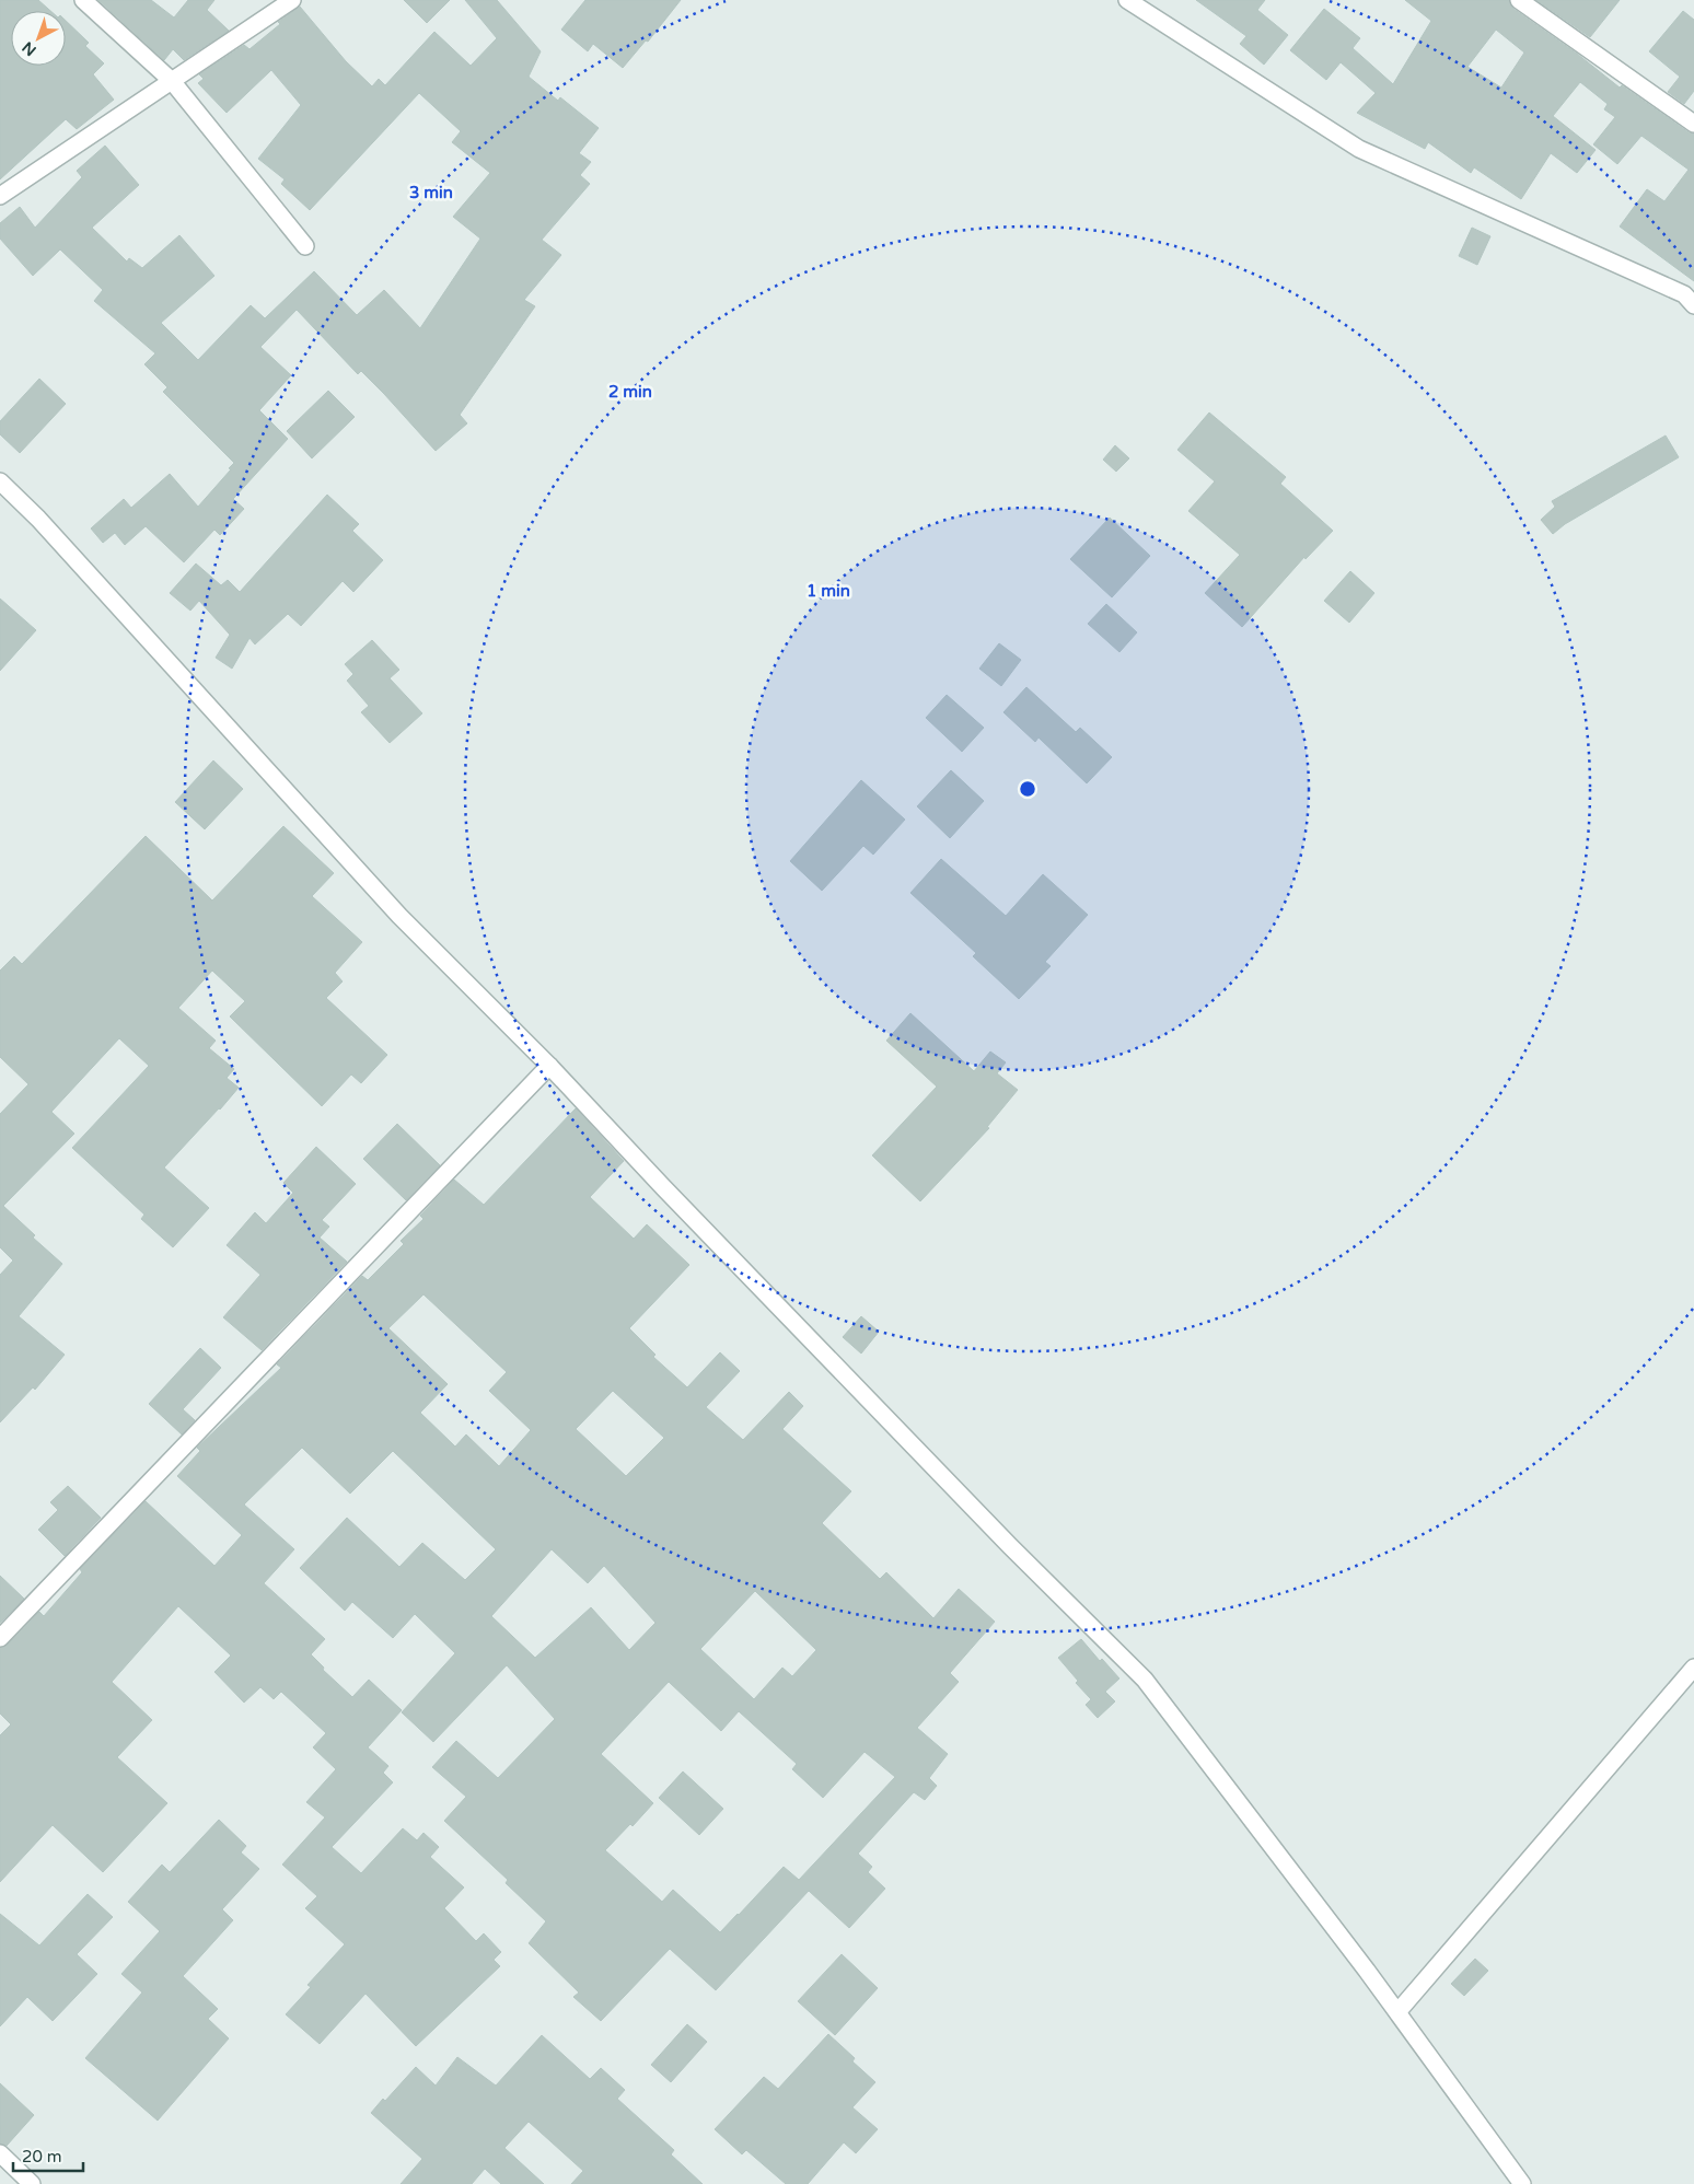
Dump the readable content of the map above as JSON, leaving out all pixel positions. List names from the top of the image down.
{
  "scale_bar": "20 m",
  "north": "bottom left",
  "rings": ["3 min", "2 min", "1 min"]
}
